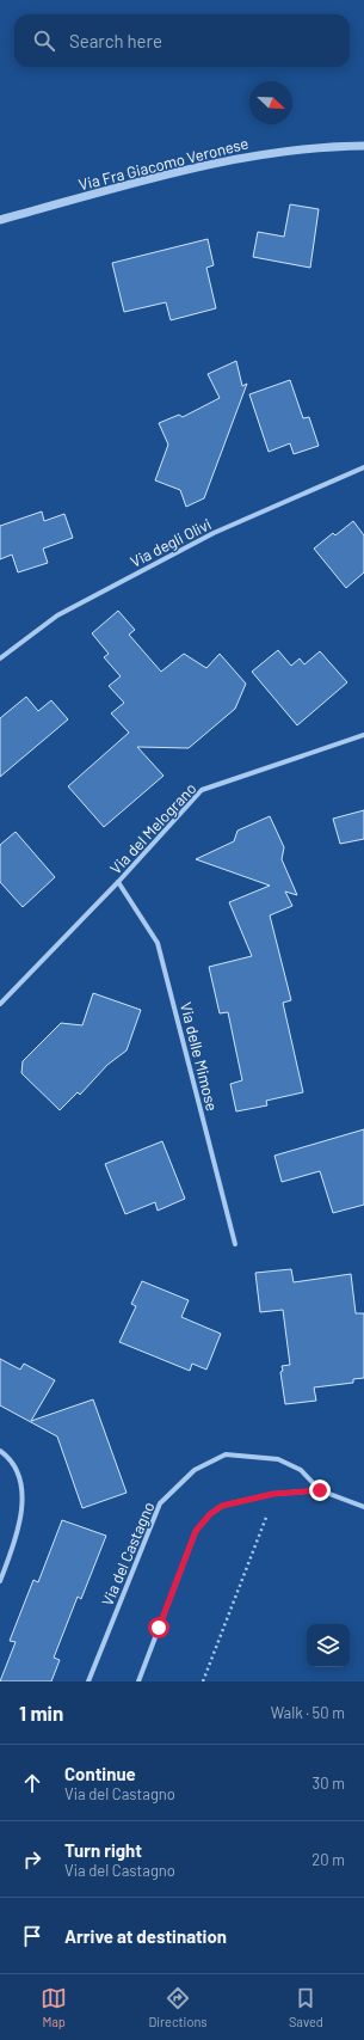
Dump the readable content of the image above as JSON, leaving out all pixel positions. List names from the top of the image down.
{
  "streets": {
    "street": [
      "Via Fra Giacomo Veronese",
      "Via degli Olivi",
      "Via del Melograno",
      "Via delle Mimose",
      "Via del Castagno"
    ]
  },
  "crossings": [
    ["Via del Melograno", "Via delle Mimose"]
  ],
  "north": "bottom right",
  "page": {
    "search": "Search here",
    "heading": ["1 min", "Walk · 50 m"],
    "list": [
      ["Continue", "Via del Castagno", "30 m"],
      ["Turn right", "Via del Castagno", "20 m"],
      "Arrive at destination"
    ],
    "nav": ["Map", "Directions", "Saved"]
  }
}
